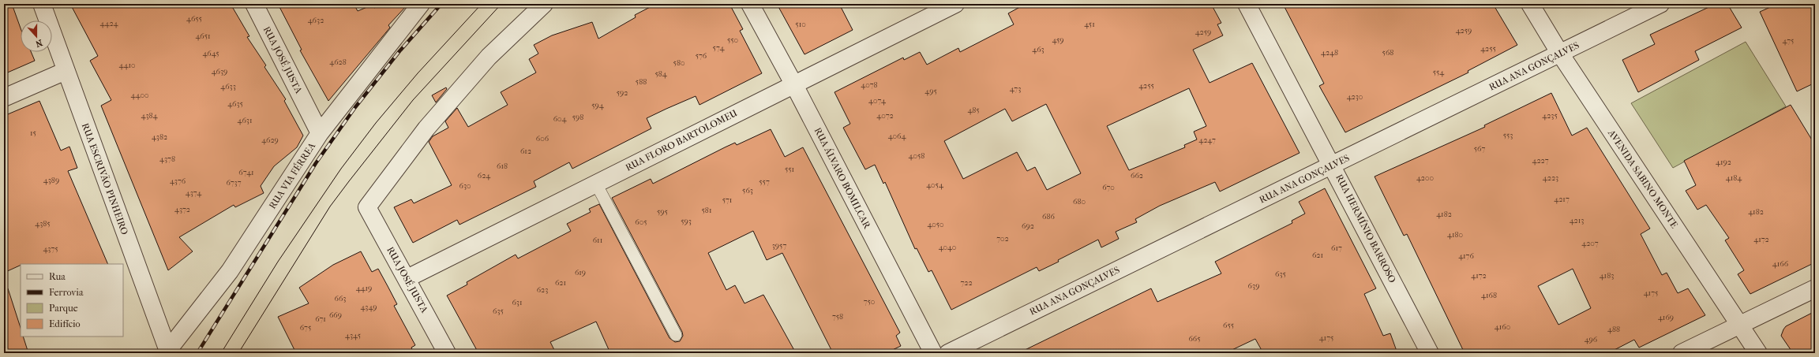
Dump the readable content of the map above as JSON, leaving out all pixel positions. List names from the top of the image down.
{
  "streets": {
    "street": [
      "RUA JOSÉ JUSTA",
      "RUA ANA GONÇALVES",
      "RUA FLORO BARTOLOMEU",
      "RUA VIA FÉRREA",
      "RUA ÁLVARO BOMILCAR",
      "RUA ESCRIVÃO PINHEIRO",
      "AVENIDA SABINO MONTE",
      "RUA HERMÍNIO BARROSO"
    ]
  },
  "crossings": [
    ["RUA JOSÉ JUSTA", "RUA FLORO BARTOLOMEU"],
    ["RUA JOSÉ JUSTA", "RUA VIA FÉRREA"],
    ["RUA ANA GONÇALVES", "AVENIDA SABINO MONTE"],
    ["RUA ANA GONÇALVES", "RUA HERMÍNIO BARROSO"],
    ["RUA FLORO BARTOLOMEU", "RUA ÁLVARO BOMILCAR"],
    ["RUA VIA FÉRREA", "RUA ESCRIVÃO PINHEIRO"]
  ],
  "house_numbers": [
    "4655",
    "4632",
    "4424",
    "510",
    "451",
    "4259",
    "4259",
    "4651",
    "550",
    "459",
    "475",
    "574",
    "4255",
    "463",
    "4248",
    "568",
    "4645",
    "576",
    "4628",
    "580",
    "4410",
    "4639",
    "554",
    "584",
    "588",
    "4078",
    "4255",
    "4633",
    "473",
    "495",
    "592",
    "4400",
    "4230",
    "4074",
    "4635",
    "594",
    "485",
    "4384",
    "4072",
    "4235",
    "598",
    "604",
    "4631",
    "15",
    "553",
    "4064",
    "4382",
    "606",
    "4629",
    "4247",
    "567",
    "612",
    "4058",
    "4378",
    "4227",
    "4192",
    "618",
    "551",
    "6741",
    "624",
    "662",
    "4200",
    "4223",
    "4184",
    "4389",
    "4376",
    "557",
    "6737",
    "4054",
    "630",
    "670",
    "563",
    "4374",
    "4217",
    "571",
    "680",
    "4372",
    "581",
    "595",
    "4182",
    "4182",
    "686",
    "4213",
    "593",
    "605",
    "4385",
    "4050",
    "692",
    "4180",
    "702",
    "4172",
    "611",
    "4207",
    "3957",
    "4040",
    "617",
    "4375",
    "621",
    "4176",
    "4166",
    "619",
    "635",
    "4172",
    "4183",
    "621",
    "722",
    "639",
    "4419",
    "623",
    "4175",
    "4168",
    "663",
    "750",
    "631",
    "4349",
    "635",
    "669",
    "758",
    "4169",
    "671",
    "655",
    "4160",
    "675",
    "488",
    "4345",
    "4175",
    "665",
    "496"
  ],
  "legend": [
    "Rua",
    "Ferrovia",
    "Parque",
    "Edifício"
  ],
  "north": "bottom"
}
